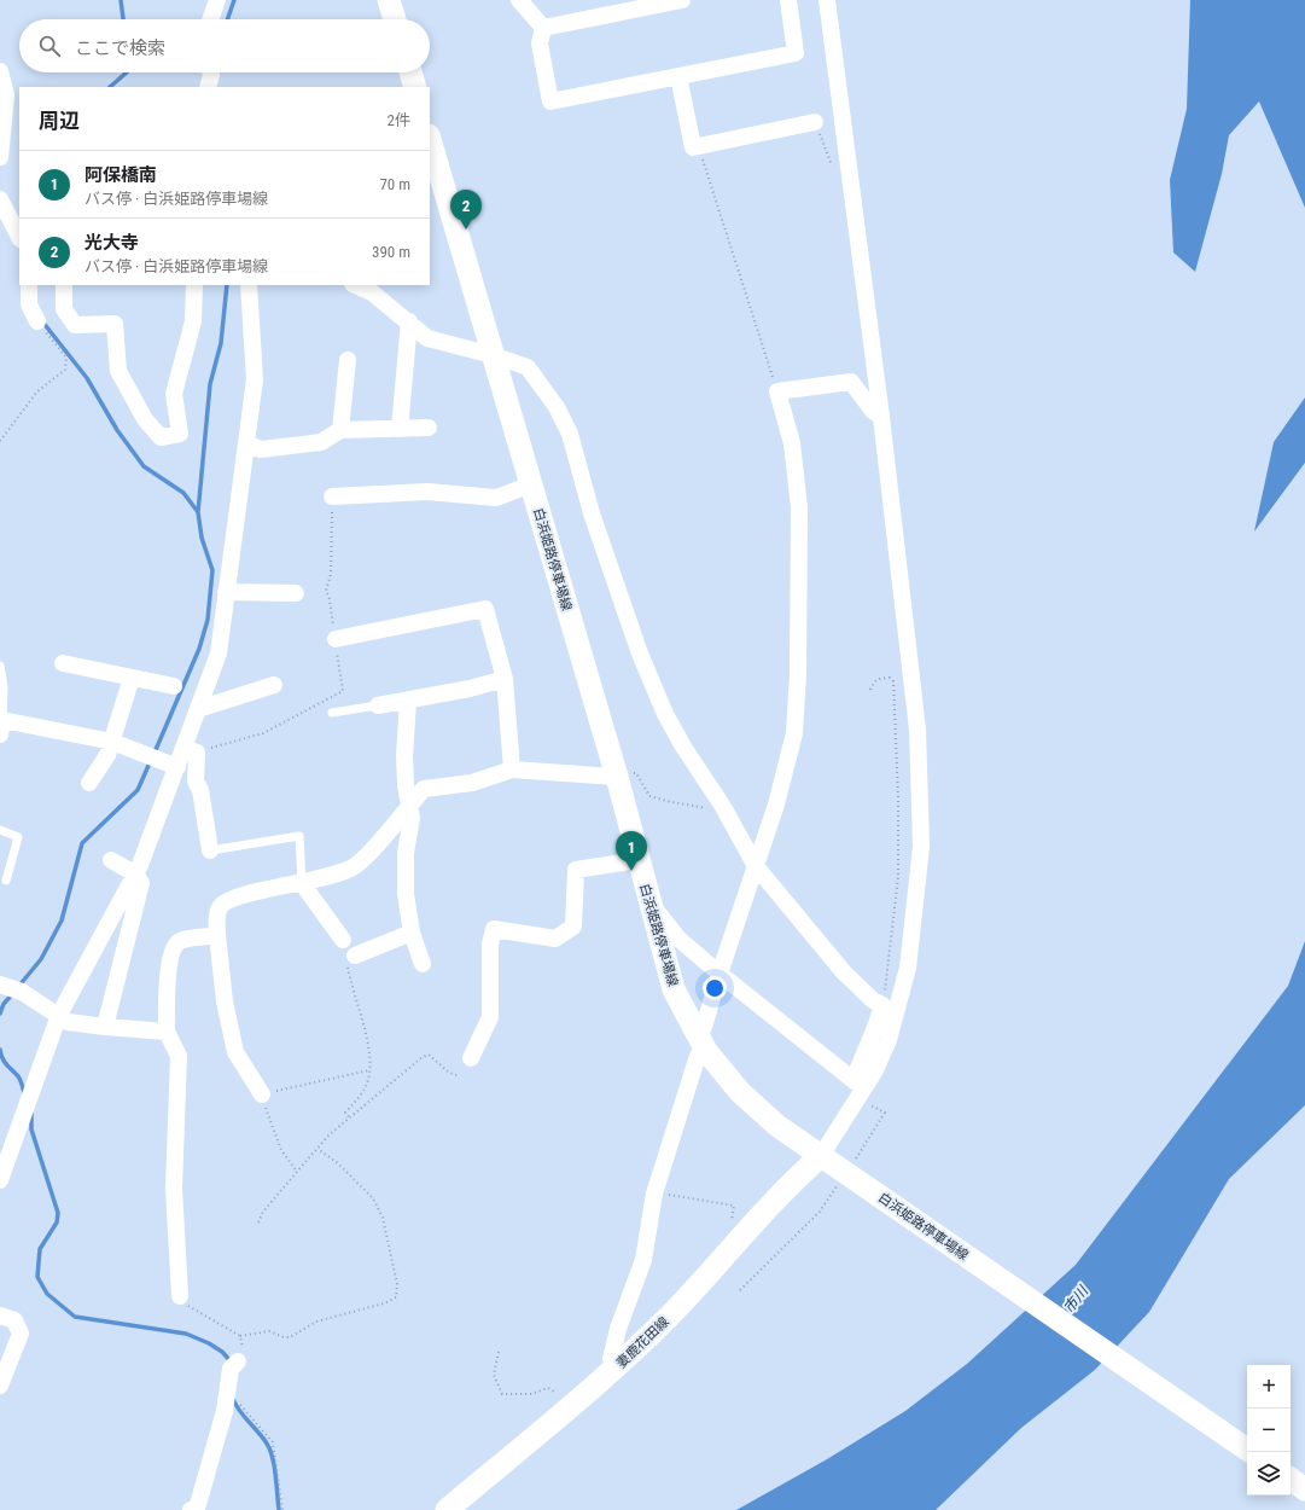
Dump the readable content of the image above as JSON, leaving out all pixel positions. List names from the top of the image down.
{
  "streets": {
    "main road": ["白浜姫路停車場線", "妻鹿花田線"]
  },
  "crossings": [
    ["白浜姫路停車場線", "妻鹿花田線"]
  ],
  "water": ["市川"],
  "page": {
    "search": "ここで検索",
    "heading": ["周辺", "2件"],
    "list": [
      {
        "mark": "1",
        "name": "阿保橋南",
        "note": "バス停 · 白浜姫路停車場線",
        "value": "70 m"
      },
      {
        "mark": "2",
        "name": "光大寺",
        "note": "バス停 · 白浜姫路停車場線",
        "value": "390 m"
      }
    ],
    "pins": ["2", "1"],
    "map_buttons": ["+", "−"]
  }
}
